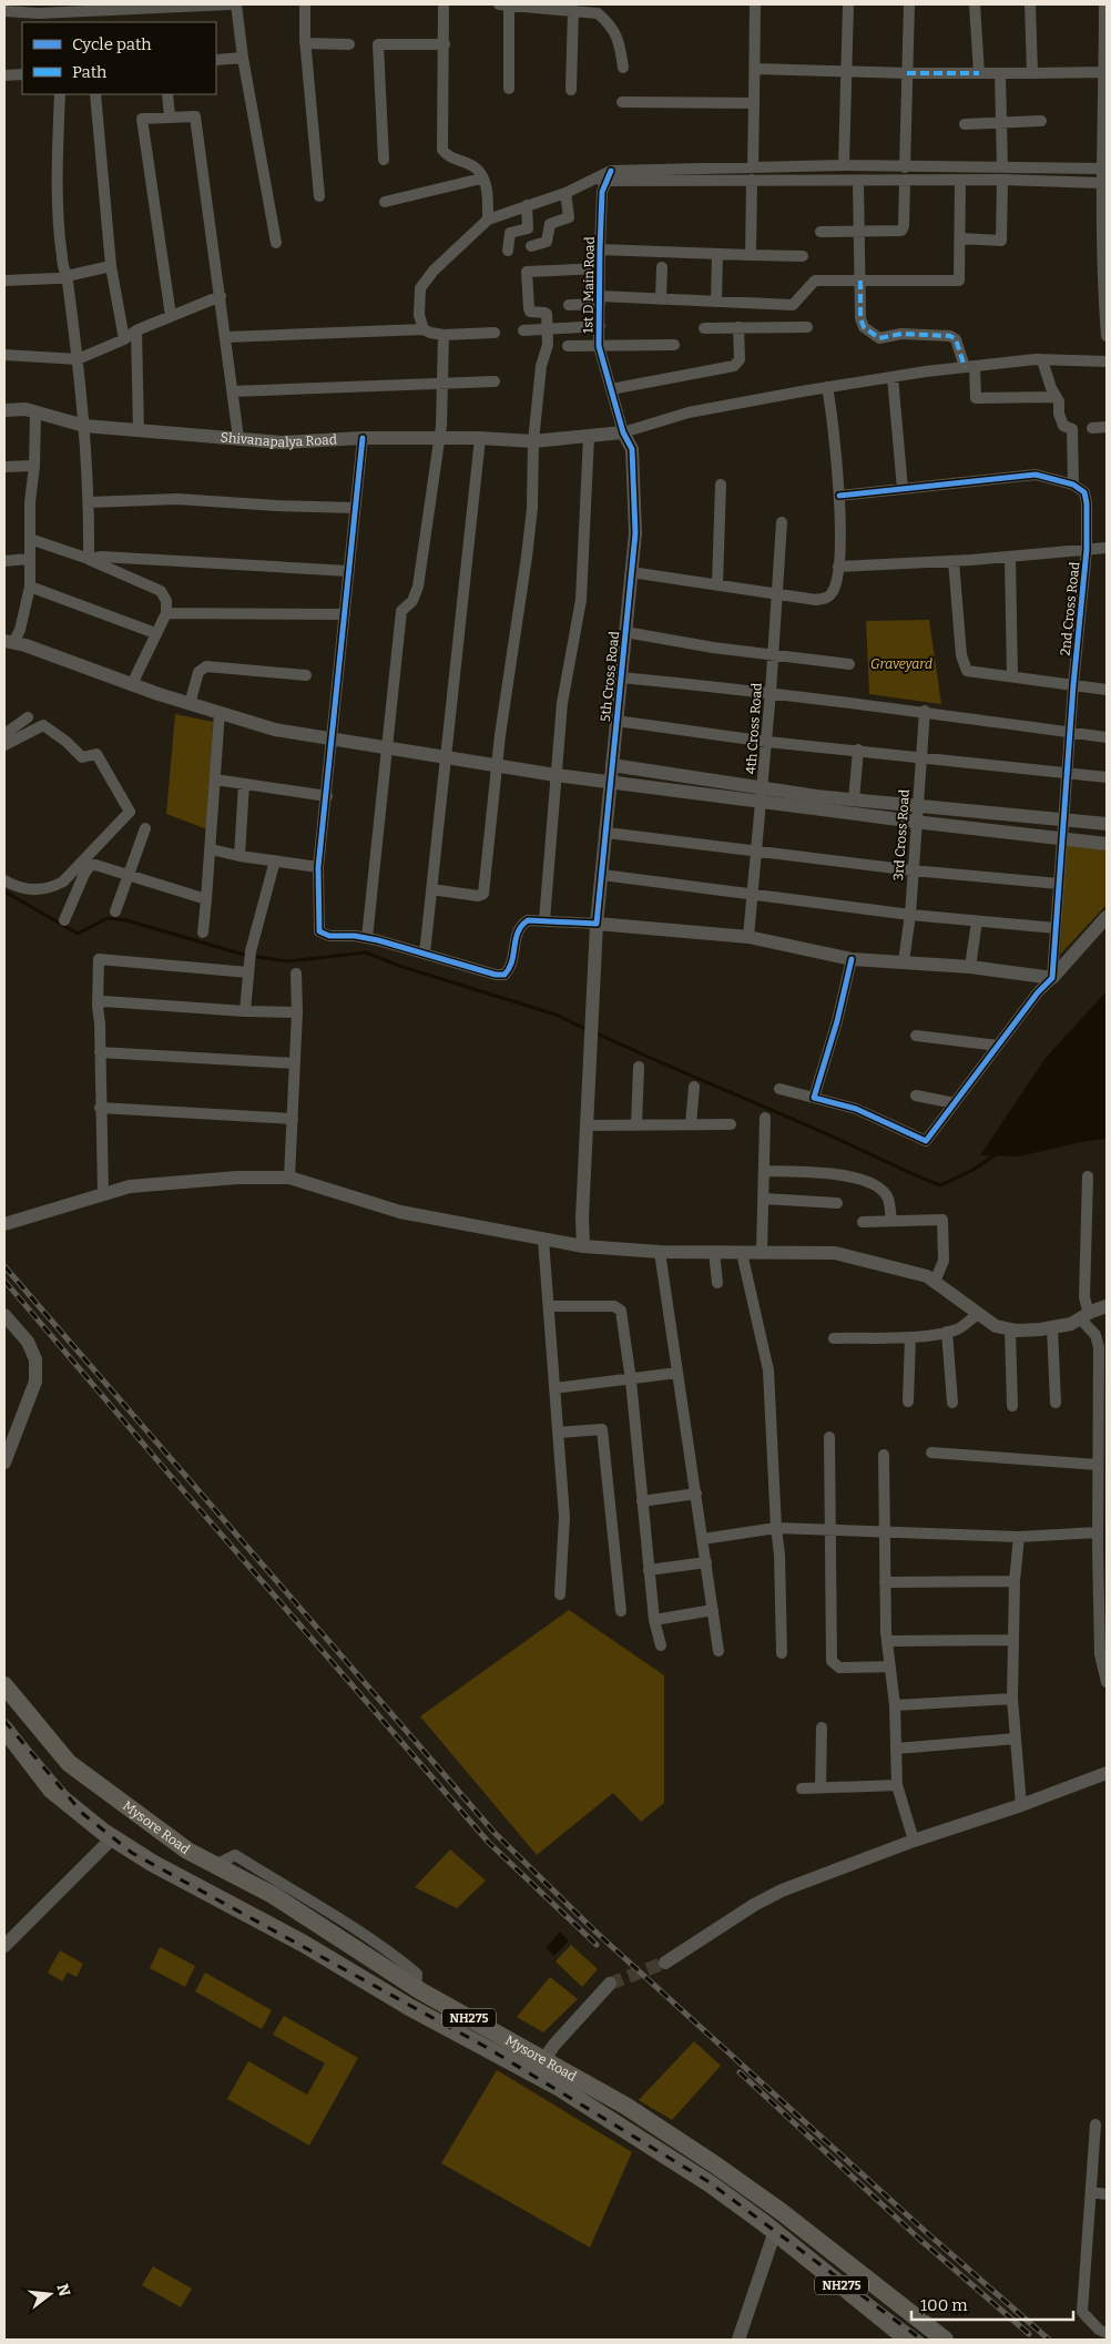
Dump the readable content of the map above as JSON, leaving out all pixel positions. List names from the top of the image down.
{
  "streets": {
    "highway": ["Mysore Road", "NH275"],
    "street": [
      "1st D Main Road",
      "Shivanapalya Road",
      "2nd Cross Road",
      "5th Cross Road",
      "4th Cross Road",
      "3rd Cross Road"
    ]
  },
  "crossings": [
    ["1st D Main Road", "Shivanapalya Road"],
    ["1st D Main Road", "5th Cross Road"],
    ["Shivanapalya Road", "5th Cross Road"]
  ],
  "parks": ["Graveyard"],
  "legend": ["Cycle path", "Path"],
  "scale_bar": "100 m",
  "north": "right"
}
